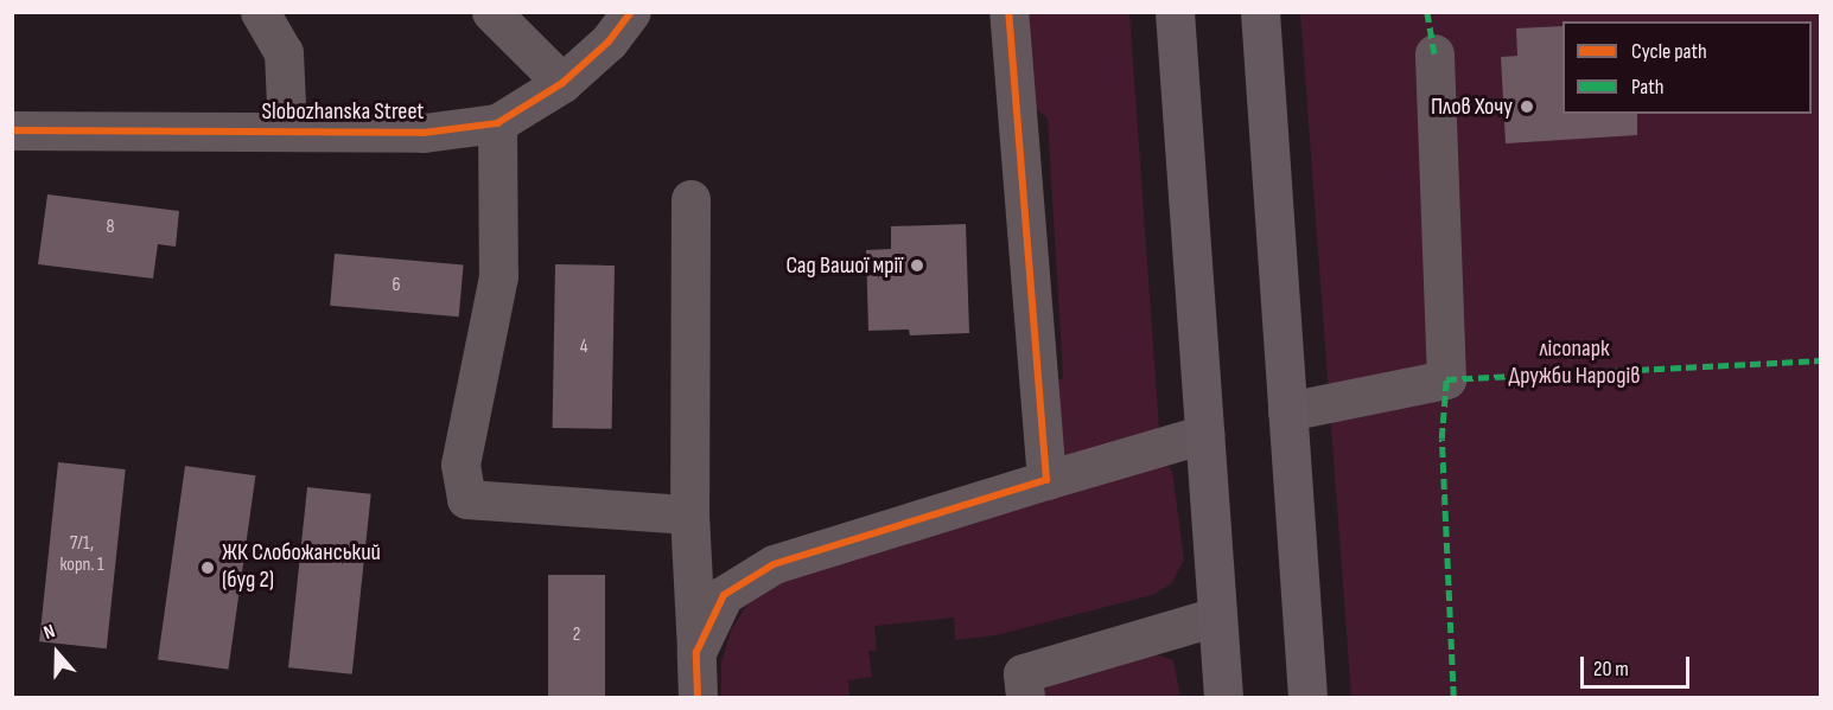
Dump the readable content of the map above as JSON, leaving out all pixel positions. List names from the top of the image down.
{
  "streets": {
    "street": ["Slobozhanska Street"]
  },
  "parks": ["лісопарк Дружби Народів"],
  "places": ["Плов Хочу", "Сад Вашої мрії", "ЖК Слобожанський (буд 2)"],
  "house_numbers": [
    "8",
    "6",
    "4",
    "7/1, корп. 1",
    "2"
  ],
  "legend": ["Cycle path", "Path"],
  "scale_bar": "20 m",
  "north": "top"
}
